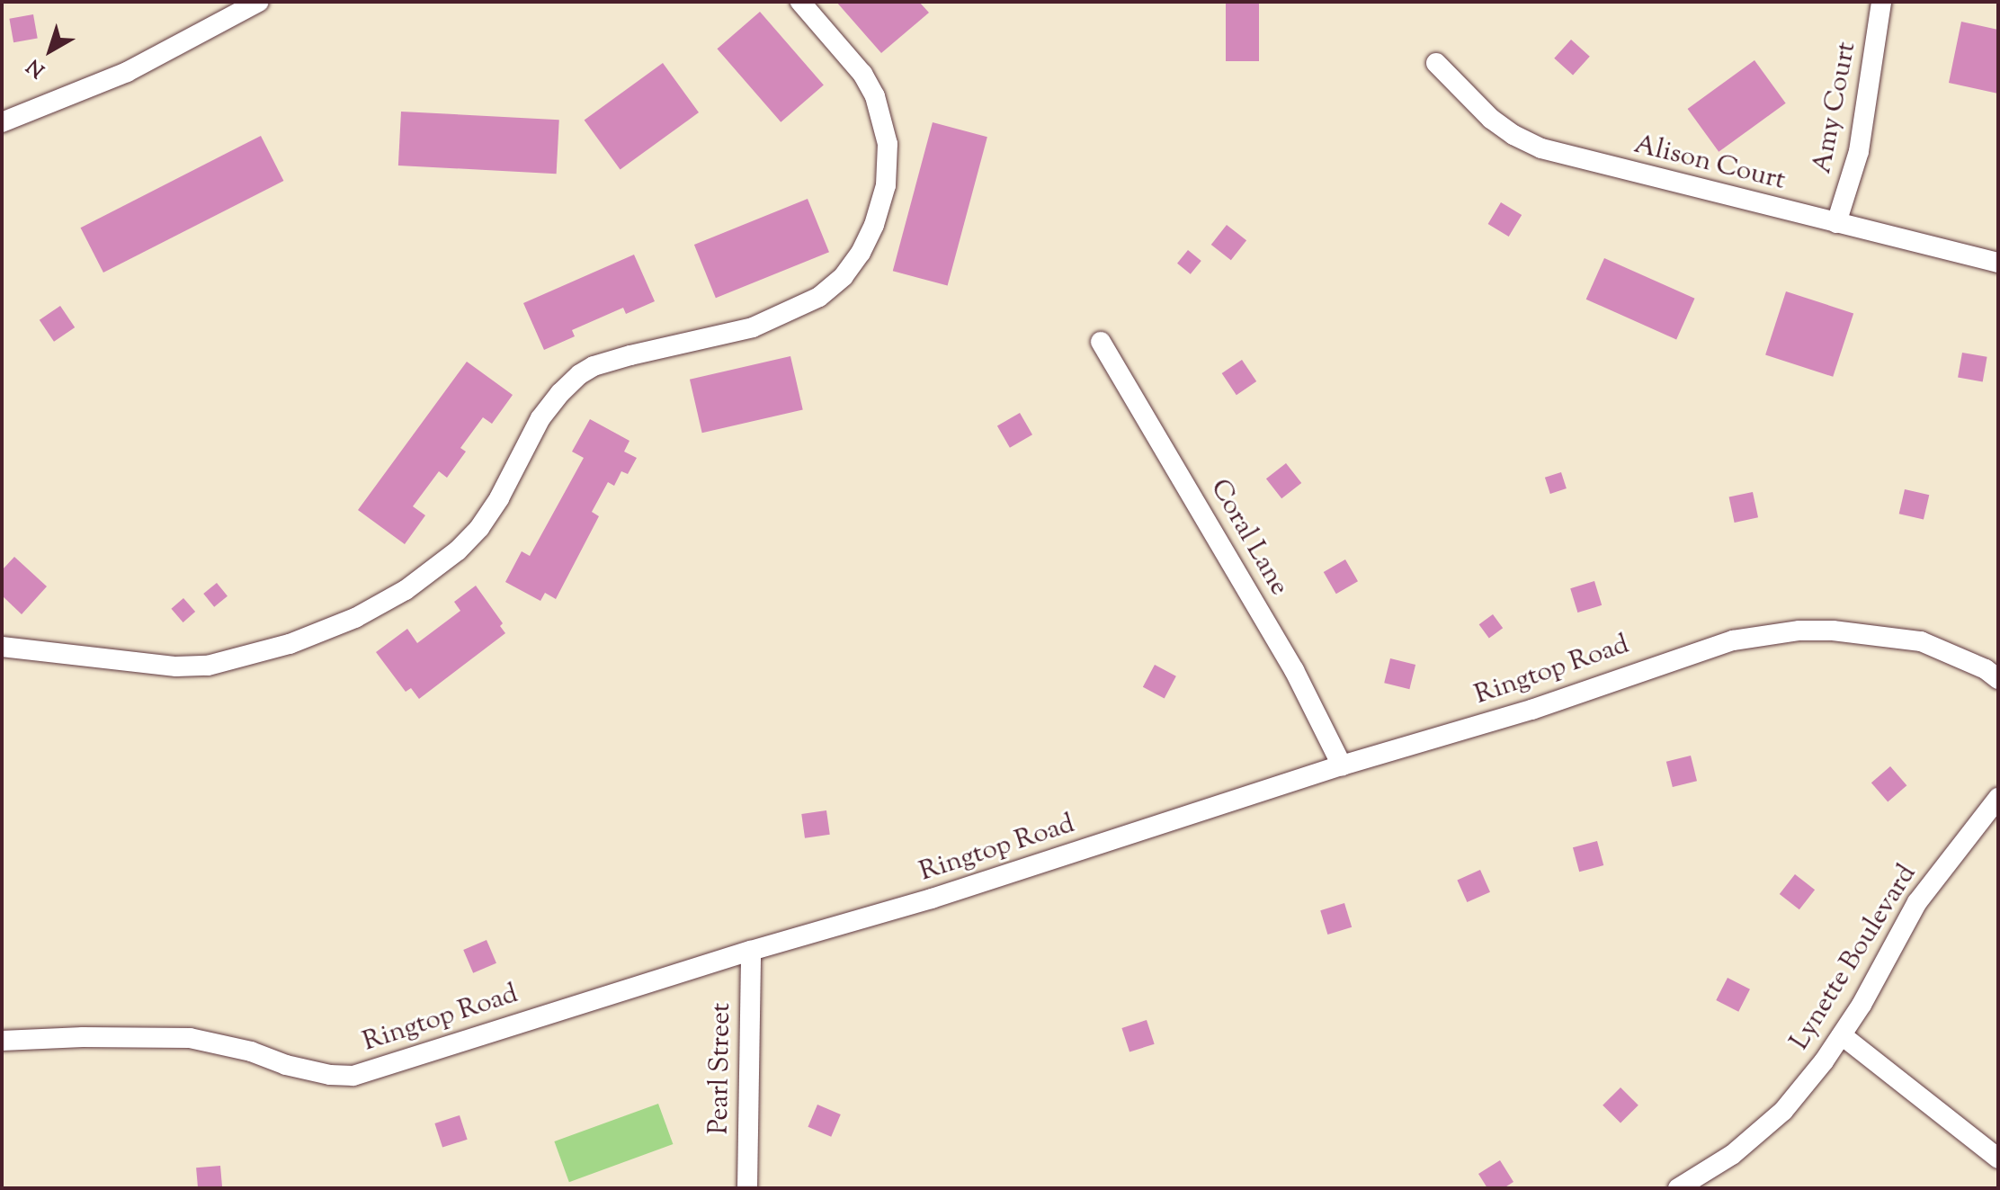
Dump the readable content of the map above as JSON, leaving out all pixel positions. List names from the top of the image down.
{
  "streets": {
    "street": [
      "Amy Court",
      "Alison Court",
      "Coral Lane",
      "Ringtop Road",
      "Lynette Boulevard",
      "Pearl Street"
    ]
  },
  "crossings": [
    ["Amy Court", "Alison Court"],
    ["Coral Lane", "Ringtop Road"],
    ["Ringtop Road", "Pearl Street"]
  ],
  "north": "bottom left"
}
